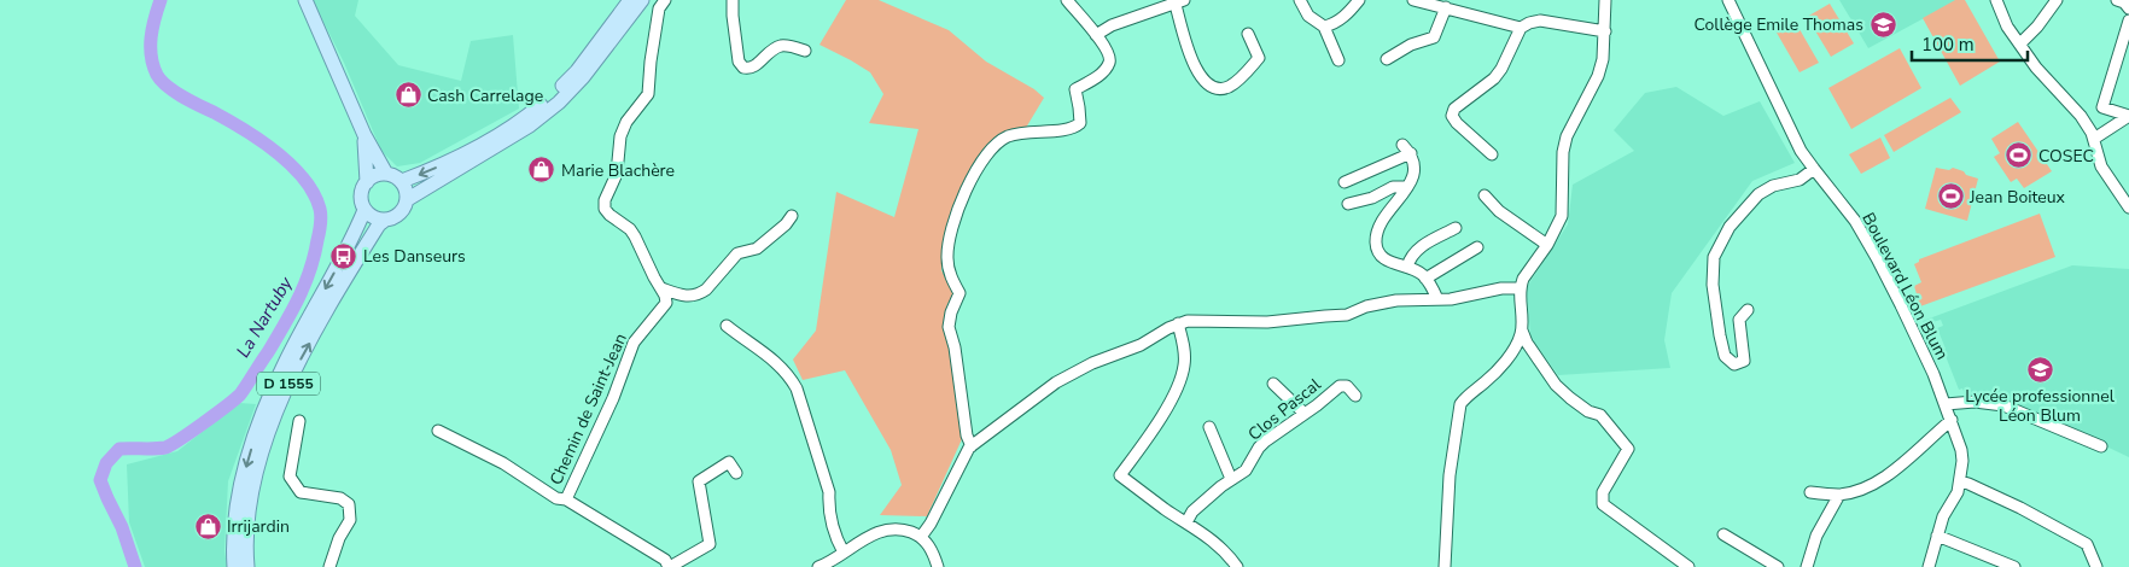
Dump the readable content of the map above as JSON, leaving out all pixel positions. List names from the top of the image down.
{
  "streets": {
    "main road": ["D 1555"],
    "street": ["Boulevard Léon Blum", "Chemin de Saint-Jean", "Clos Pascal"]
  },
  "water": ["La Nartuby"],
  "places": {
    "school or university": ["Collège Emile Thomas", "Lycée professionnel Léon Blum"],
    "shop": ["Cash Carrelage", "Marie Blachère", "Irrijardin"],
    "sports": ["COSEC", "Jean Boiteux"],
    "bus stop": ["Les Danseurs"]
  },
  "scale_bar": "100 m"
}
